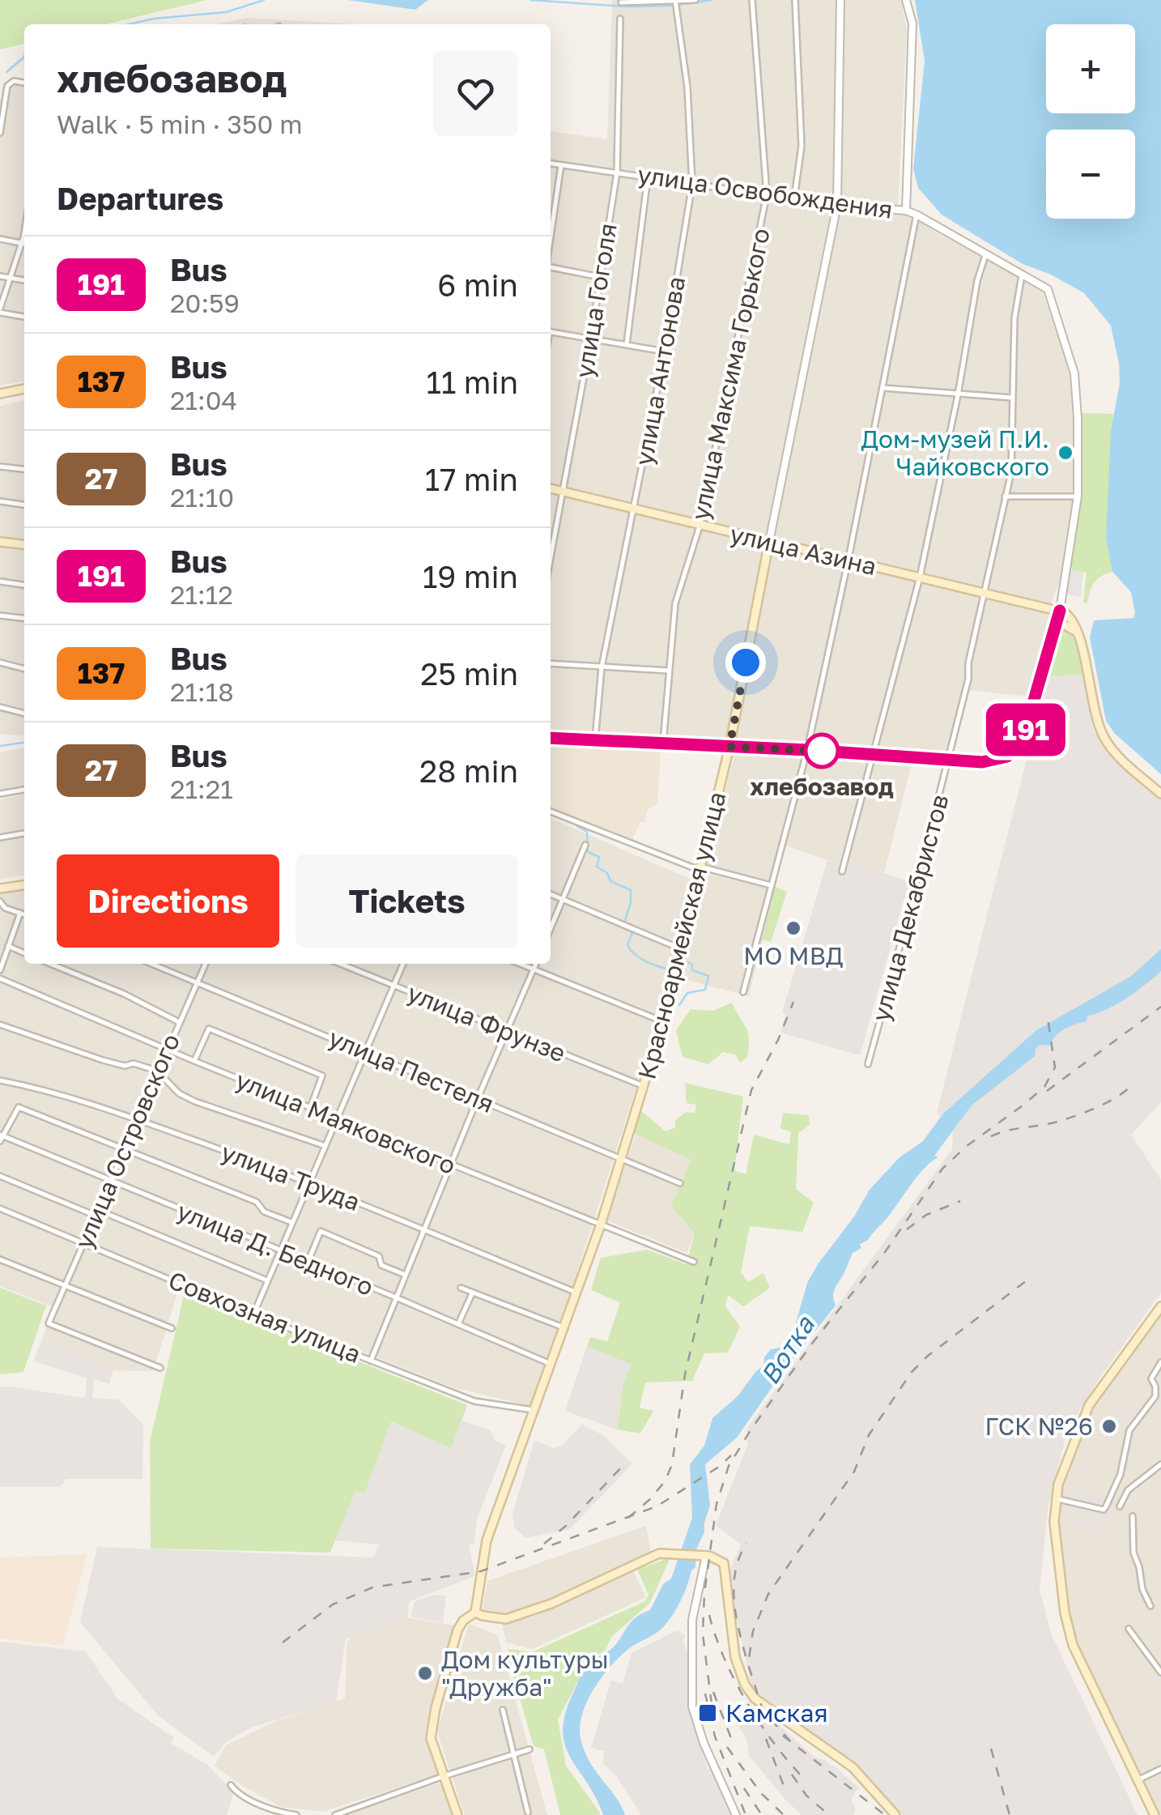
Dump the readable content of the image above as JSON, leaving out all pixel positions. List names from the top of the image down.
{
  "streets": {
    "main road": ["улица Азина", "Красноармейская улица"],
    "street": [
      "улица Освобождения",
      "улица Гоголя",
      "улица Антонова",
      "улица Максима Горького",
      "улица Декабристов",
      "улица Фрунзе",
      "улица Пестеля",
      "улица Маяковского",
      "улица Островского",
      "улица Труда",
      "улица Д. Бедного",
      "Совхозная улица"
    ]
  },
  "crossings": [
    ["улица Освобождения", "улица Гоголя"],
    ["улица Освобождения", "улица Антонова"],
    ["улица Освобождения", "улица Максима Горького"],
    ["улица Освобождения", "улица Декабристов"],
    ["улица Освобождения", "Красноармейская улица"],
    ["улица Гоголя", "улица Азина"],
    ["улица Антонова", "улица Азина"],
    ["улица Максима Горького", "улица Азина"],
    ["улица Азина", "улица Декабристов"],
    ["улица Азина", "Красноармейская улица"],
    ["Красноармейская улица", "улица Фрунзе"],
    ["Красноармейская улица", "улица Пестеля"],
    ["Красноармейская улица", "улица Маяковского"],
    ["Красноармейская улица", "улица Труда"],
    ["Красноармейская улица", "улица Д. Бедного"],
    ["Красноармейская улица", "Совхозная улица"],
    ["улица Пестеля", "улица Островского"],
    ["улица Маяковского", "улица Островского"],
    ["улица Островского", "улица Труда"],
    ["улица Островского", "улица Д. Бедного"],
    ["улица Островского", "Совхозная улица"]
  ],
  "water": ["Вотка"],
  "places": {
    "other": [
      "Дом-музей П.И. Чайковского",
      "хлебозавод",
      "МО МВД",
      "ГСК №26",
      "Дом культуры \"Дружба\""
    ],
    "transit": ["Камская"]
  },
  "lines": ["bus line 191"],
  "page": {
    "on_map": "191",
    "map_buttons": ["+", "−"],
    "heading": [
      ["хлебозавод", "Walk · 5 min · 350 m"],
      "Departures"
    ],
    "list": [
      {
        "mark": "191",
        "name": "Bus",
        "note": "20:59",
        "value": "6 min"
      },
      {
        "mark": "137",
        "name": "Bus",
        "note": "21:04",
        "value": "11 min"
      },
      {
        "mark": "27",
        "name": "Bus",
        "note": "21:10",
        "value": "17 min"
      },
      {
        "mark": "191",
        "name": "Bus",
        "note": "21:12",
        "value": "19 min"
      },
      {
        "mark": "137",
        "name": "Bus",
        "note": "21:18",
        "value": "25 min"
      },
      {
        "mark": "27",
        "name": "Bus",
        "note": "21:21",
        "value": "28 min"
      }
    ],
    "buttons": ["Directions", "Tickets"]
  }
}
